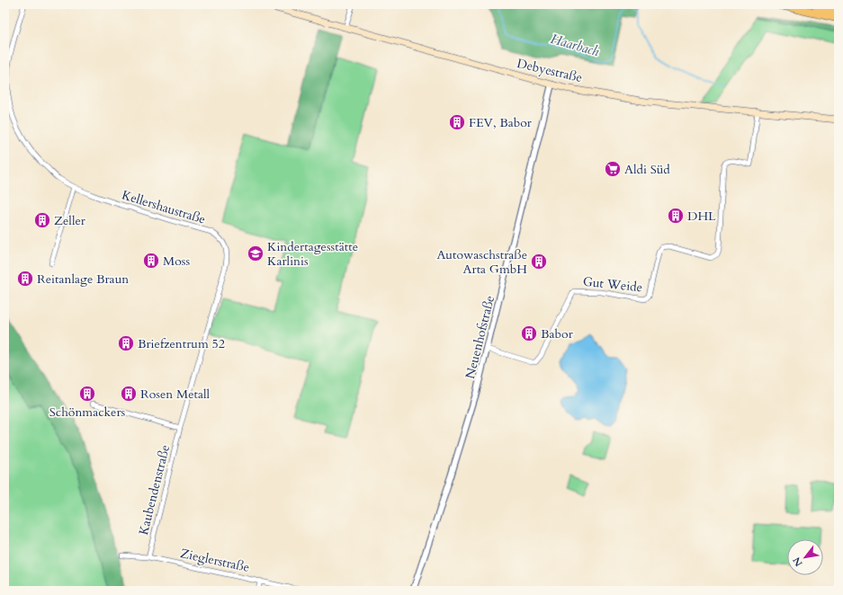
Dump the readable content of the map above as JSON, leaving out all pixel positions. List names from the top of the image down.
{
  "streets": {
    "main road": ["Debyestraße"],
    "street": [
      "Kellershaustraße",
      "Gut Weide",
      "Neuenhofstraße",
      "Kaubendenstraße",
      "Zieglerstraße"
    ]
  },
  "crossings": [
    ["Debyestraße", "Gut Weide"],
    ["Debyestraße", "Neuenhofstraße"],
    ["Kellershaustraße", "Kaubendenstraße"],
    ["Gut Weide", "Neuenhofstraße"],
    ["Kaubendenstraße", "Zieglerstraße"]
  ],
  "water": ["Haarbach"],
  "places": {
    "building": [
      "FEV, Babor",
      "DHL",
      "Zeller",
      "Moss",
      "Autowaschstraße Arta GmbH",
      "Reitanlage Braun",
      "Babor",
      "Briefzentrum 52",
      "Schönmackers",
      "Rosen Metall"
    ],
    "supermarket": ["Aldi Süd"],
    "school or university": ["Kindertagesstätte Karlinis"]
  },
  "north": "bottom left"
}
